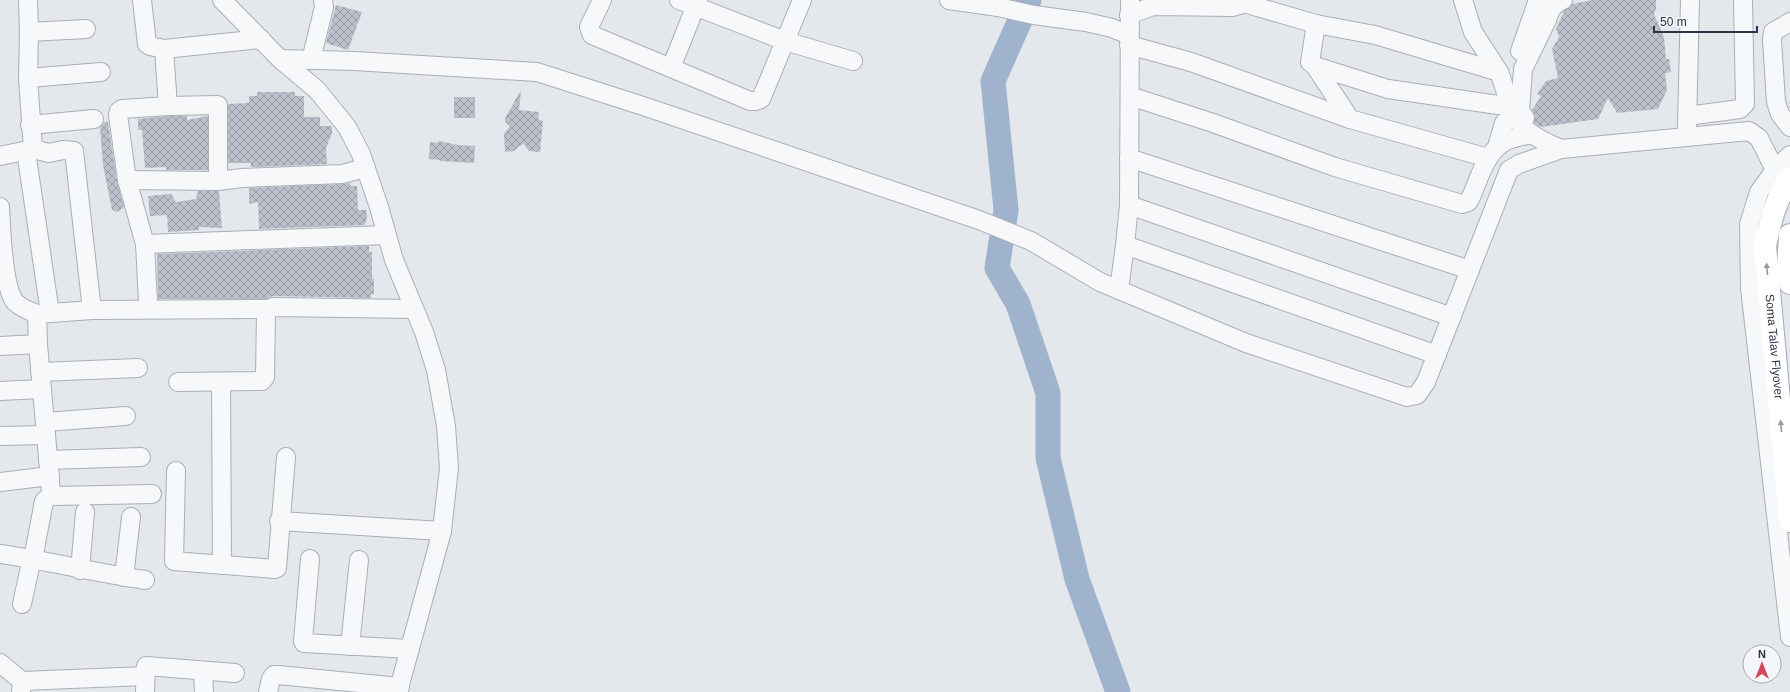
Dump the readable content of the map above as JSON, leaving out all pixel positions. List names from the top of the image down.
{
  "streets": {
    "main road": ["Soma Talav Flyover"]
  },
  "one_way": ["Soma Talav Flyover"],
  "scale_bar": "50 m",
  "north": "top"
}
